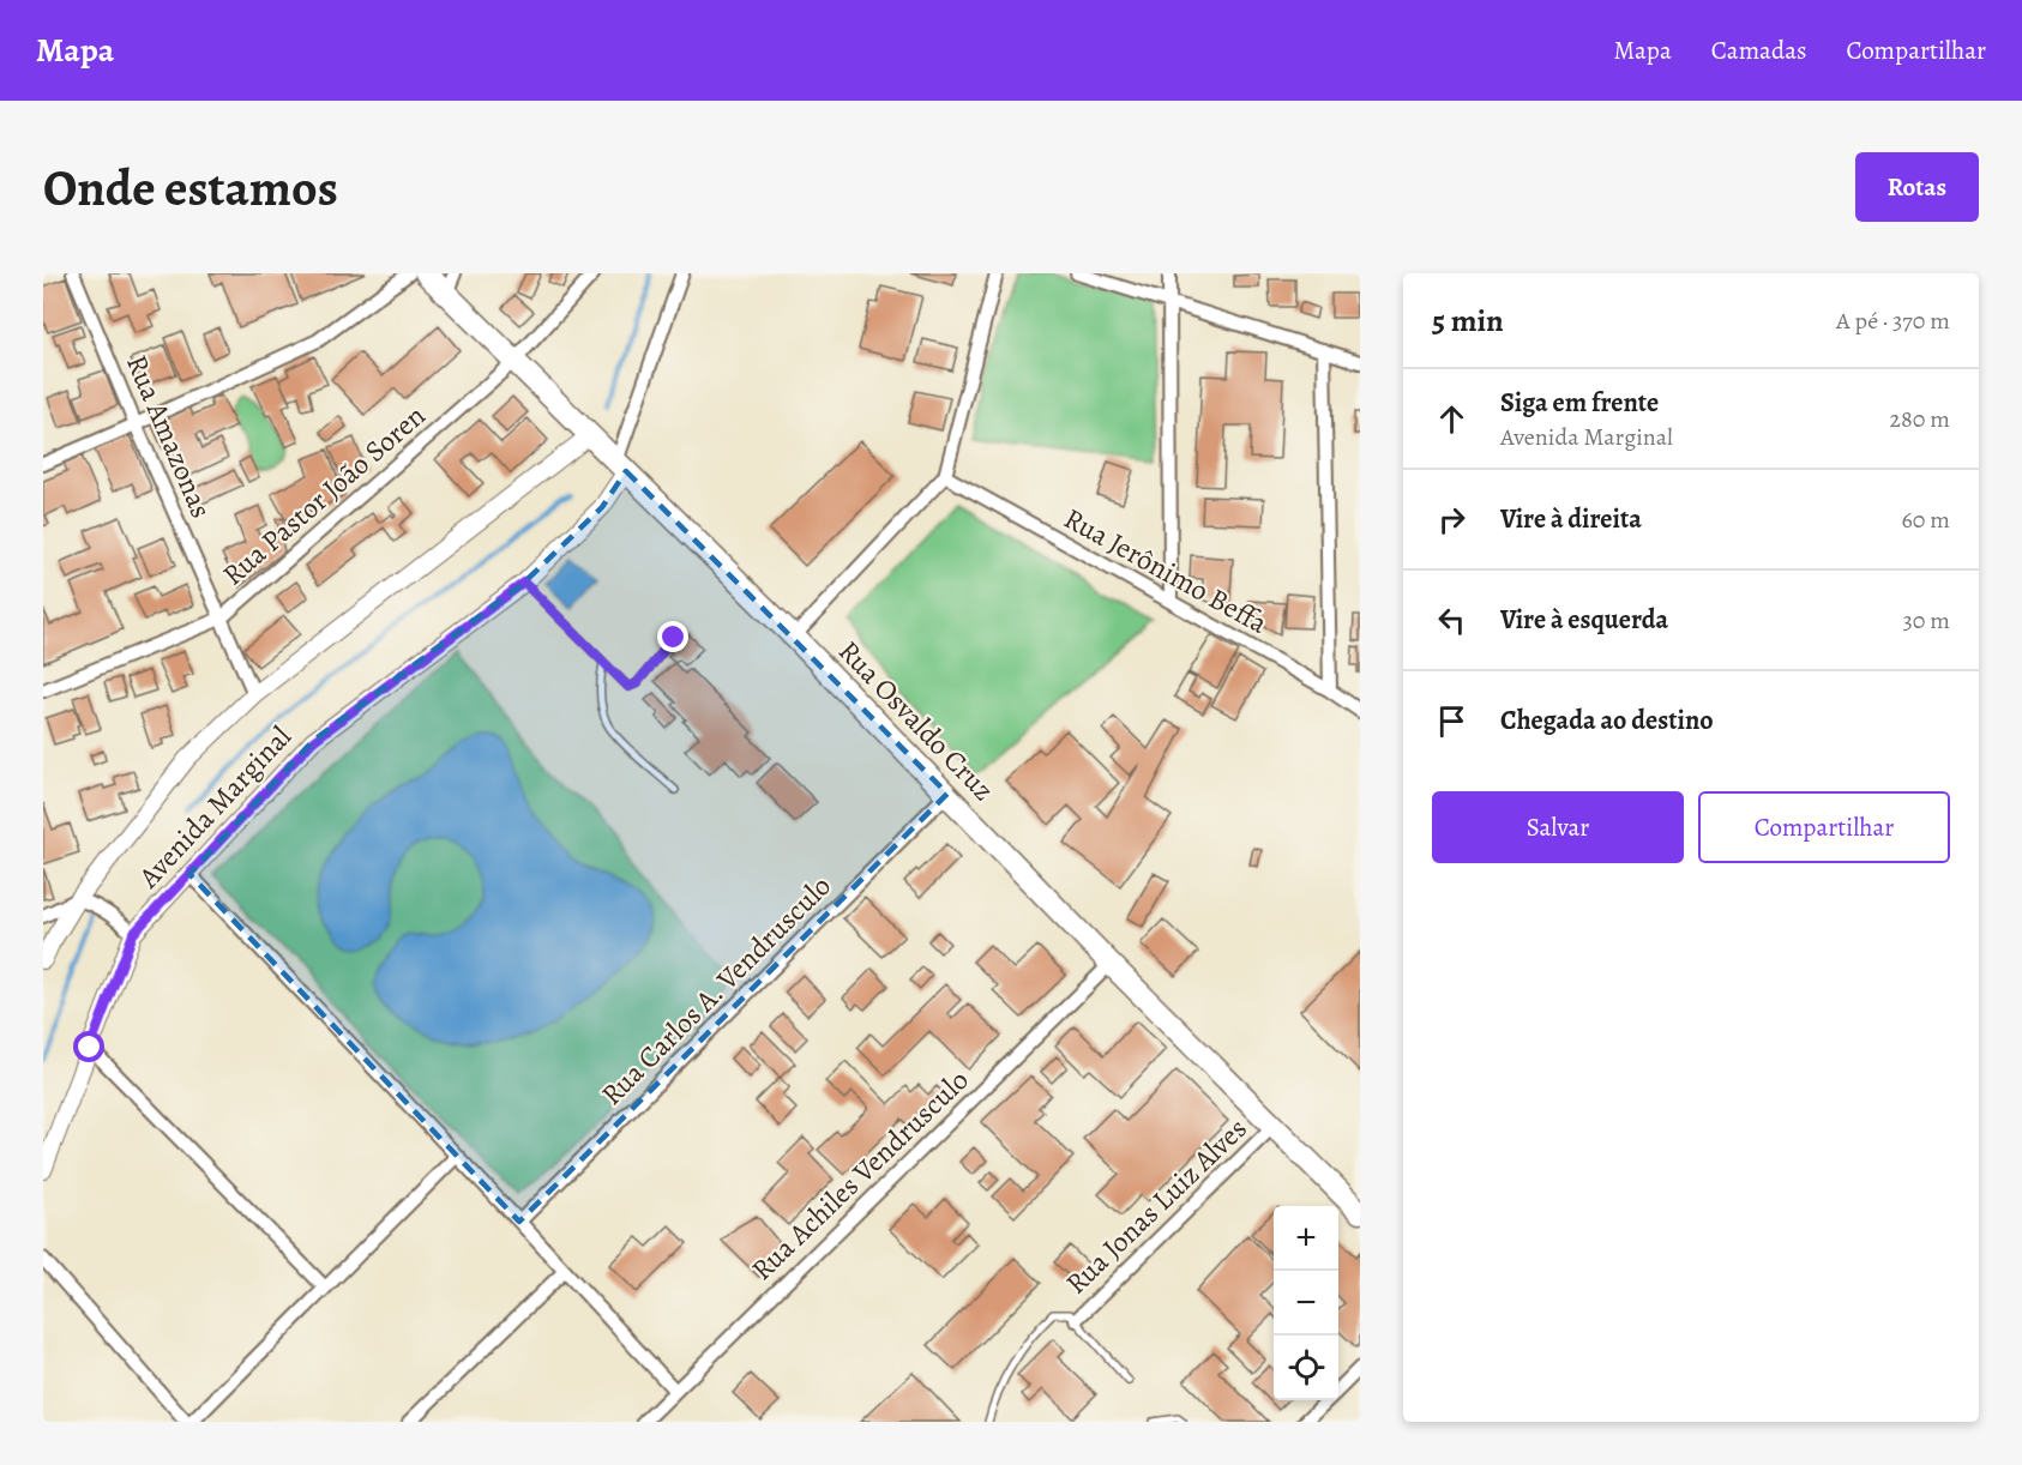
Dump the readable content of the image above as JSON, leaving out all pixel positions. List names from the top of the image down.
{
  "streets": {
    "highway": ["Rua Osvaldo Cruz"],
    "street": [
      "Rua Amazonas",
      "Rua Pastor João Soren",
      "Rua Jerônimo Beffa",
      "Avenida Marginal",
      "Rua Carlos A. Vendrusculo",
      "Rua Achiles Vendrusculo",
      "Rua Jonas Luiz Alves"
    ]
  },
  "crossings": [
    ["Rua Amazonas", "Rua Pastor João Soren"],
    ["Rua Amazonas", "Avenida Marginal"],
    ["Rua Pastor João Soren", "Rua Osvaldo Cruz"],
    ["Rua Osvaldo Cruz", "Avenida Marginal"],
    ["Rua Osvaldo Cruz", "Rua Carlos A. Vendrusculo"],
    ["Rua Osvaldo Cruz", "Rua Achiles Vendrusculo"],
    ["Rua Osvaldo Cruz", "Rua Jonas Luiz Alves"]
  ],
  "page": {
    "header": "Mapa",
    "nav": ["Mapa", "Camadas", "Compartilhar"],
    "buttons": [
      "Rotas",
      ["Salvar", "Compartilhar"]
    ],
    "title": "Onde estamos",
    "heading": ["5 min", "A pé · 370 m"],
    "list": [
      ["Siga em frente", "Avenida Marginal", "280 m"],
      ["Vire à direita", "60 m"],
      ["Vire à esquerda", "30 m"],
      "Chegada ao destino"
    ],
    "map_buttons": ["+", "−"]
  }
}
